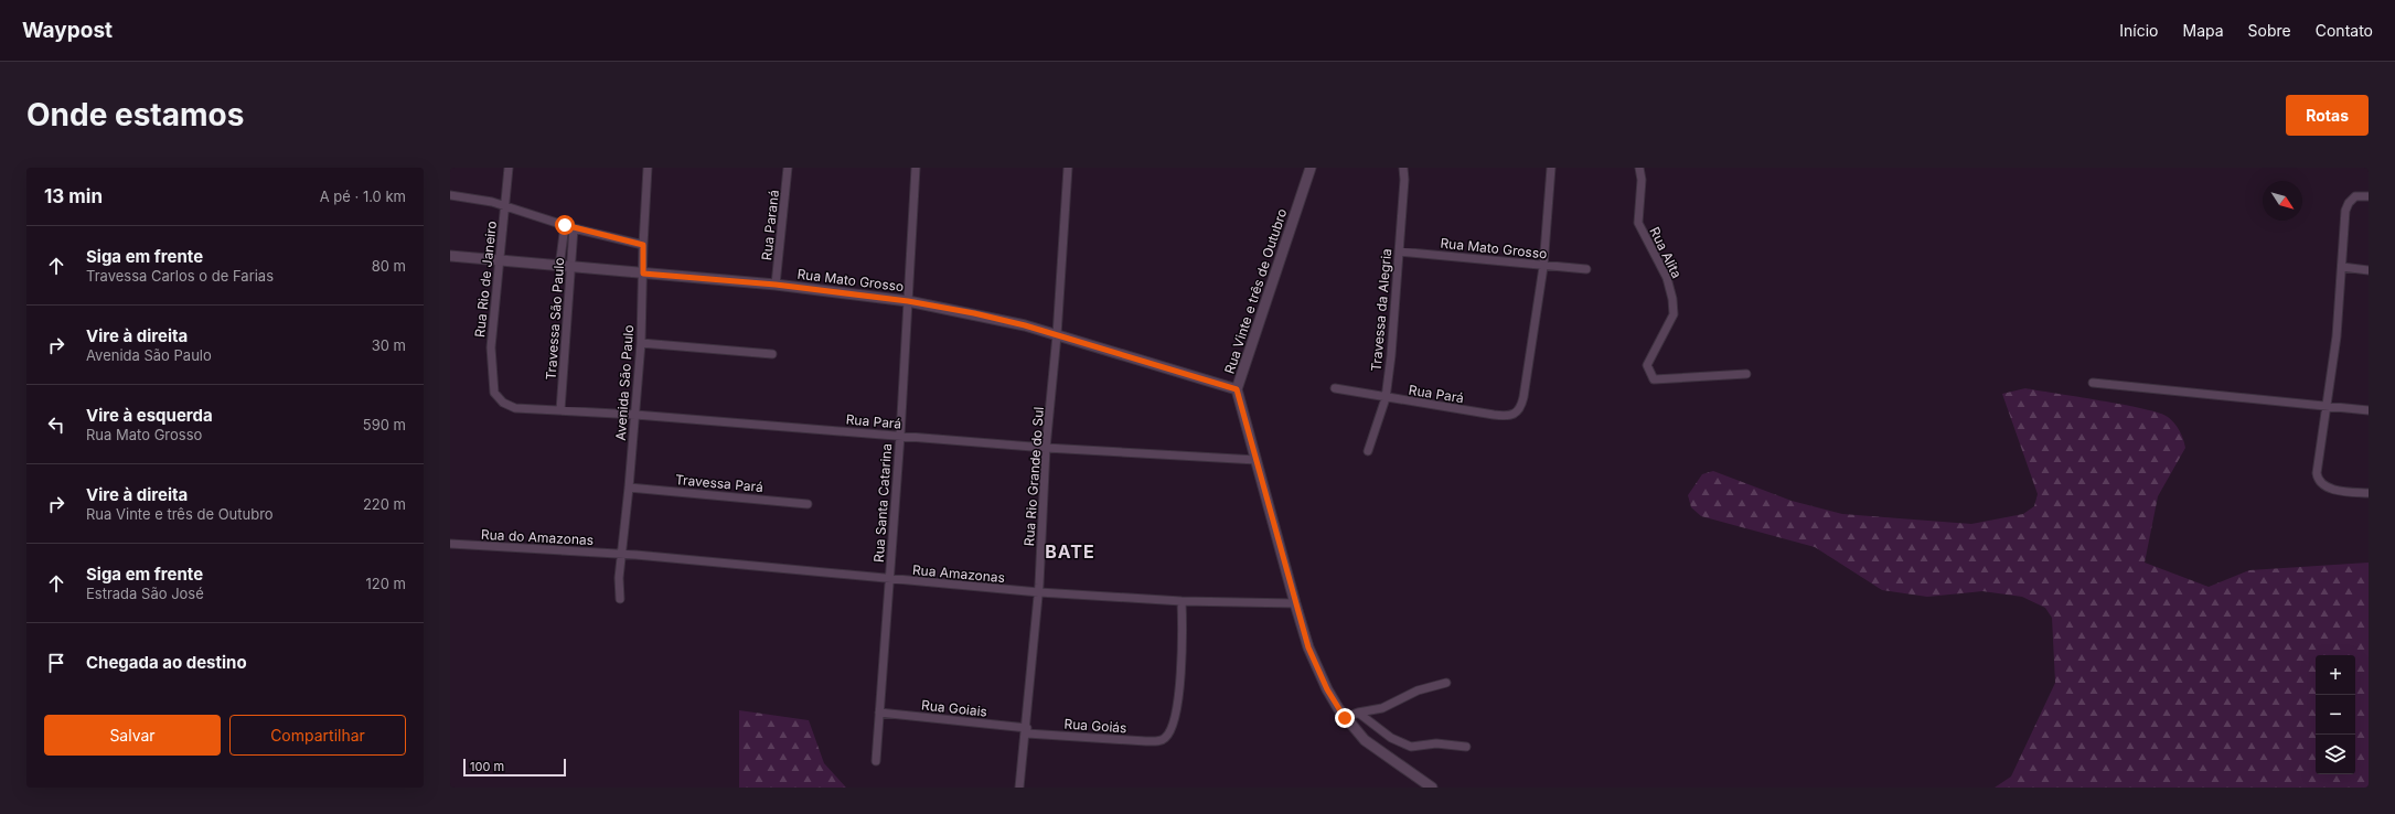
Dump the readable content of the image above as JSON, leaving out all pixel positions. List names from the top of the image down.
{
  "streets": {
    "street": [
      "Rua Paraná",
      "Rua Mato Grosso",
      "Rua Alita",
      "Rua Rio de Janeiro",
      "Rua Vinte e três de Outubro",
      "Travessa da Alegria",
      "Travessa São Paulo",
      "Avenida São Paulo",
      "Rua Pará",
      "Rua Rio Grande do Sul",
      "Travessa Pará",
      "Rua Santa Catarina",
      "Rua do Amazonas",
      "Rua Amazonas",
      "Rua Goiais",
      "Rua Goiás"
    ]
  },
  "crossings": [
    ["Rua Paraná", "Rua Mato Grosso"],
    ["Rua Mato Grosso", "Rua Rio de Janeiro"],
    ["Rua Mato Grosso", "Rua Vinte e três de Outubro"],
    ["Rua Mato Grosso", "Travessa da Alegria"],
    ["Rua Mato Grosso", "Travessa São Paulo"],
    ["Rua Mato Grosso", "Avenida São Paulo"],
    ["Rua Mato Grosso", "Rua Pará"],
    ["Rua Mato Grosso", "Rua Rio Grande do Sul"],
    ["Rua Mato Grosso", "Rua Santa Catarina"],
    ["Rua Rio de Janeiro", "Rua Pará"],
    ["Rua Vinte e três de Outubro", "Rua Pará"],
    ["Rua Vinte e três de Outubro", "Rua Amazonas"],
    ["Travessa da Alegria", "Rua Pará"],
    ["Travessa São Paulo", "Rua Pará"],
    ["Avenida São Paulo", "Rua Pará"],
    ["Avenida São Paulo", "Travessa Pará"],
    ["Avenida São Paulo", "Rua do Amazonas"],
    ["Avenida São Paulo", "Rua Amazonas"],
    ["Rua Pará", "Rua Rio Grande do Sul"],
    ["Rua Pará", "Rua Santa Catarina"],
    ["Rua Rio Grande do Sul", "Rua Amazonas"],
    ["Rua Rio Grande do Sul", "Rua Goiais"],
    ["Rua Rio Grande do Sul", "Rua Goiás"],
    ["Rua Santa Catarina", "Rua Amazonas"],
    ["Rua Santa Catarina", "Rua Goiais"],
    ["Rua do Amazonas", "Rua Amazonas"],
    ["Rua Amazonas", "Rua Goiás"],
    ["Rua Goiais", "Rua Goiás"]
  ],
  "districts": ["BATE"],
  "scale_bar": "100 m",
  "north": "bottom right",
  "page": {
    "header": "Waypost",
    "nav": [
      "Início",
      "Mapa",
      "Sobre",
      "Contato"
    ],
    "buttons": [
      "Rotas",
      ["Salvar", "Compartilhar"]
    ],
    "title": "Onde estamos",
    "heading": ["13 min", "A pé · 1.0 km"],
    "list": [
      ["Siga em frente", "Travessa Carlos o de Farias", "80 m"],
      ["Vire à direita", "Avenida São Paulo", "30 m"],
      ["Vire à esquerda", "Rua Mato Grosso", "590 m"],
      ["Vire à direita", "Rua Vinte e três de Outubro", "220 m"],
      ["Siga em frente", "Estrada São José", "120 m"],
      "Chegada ao destino"
    ],
    "map_buttons": ["+", "−"],
    "scale": "100 m"
  }
}
